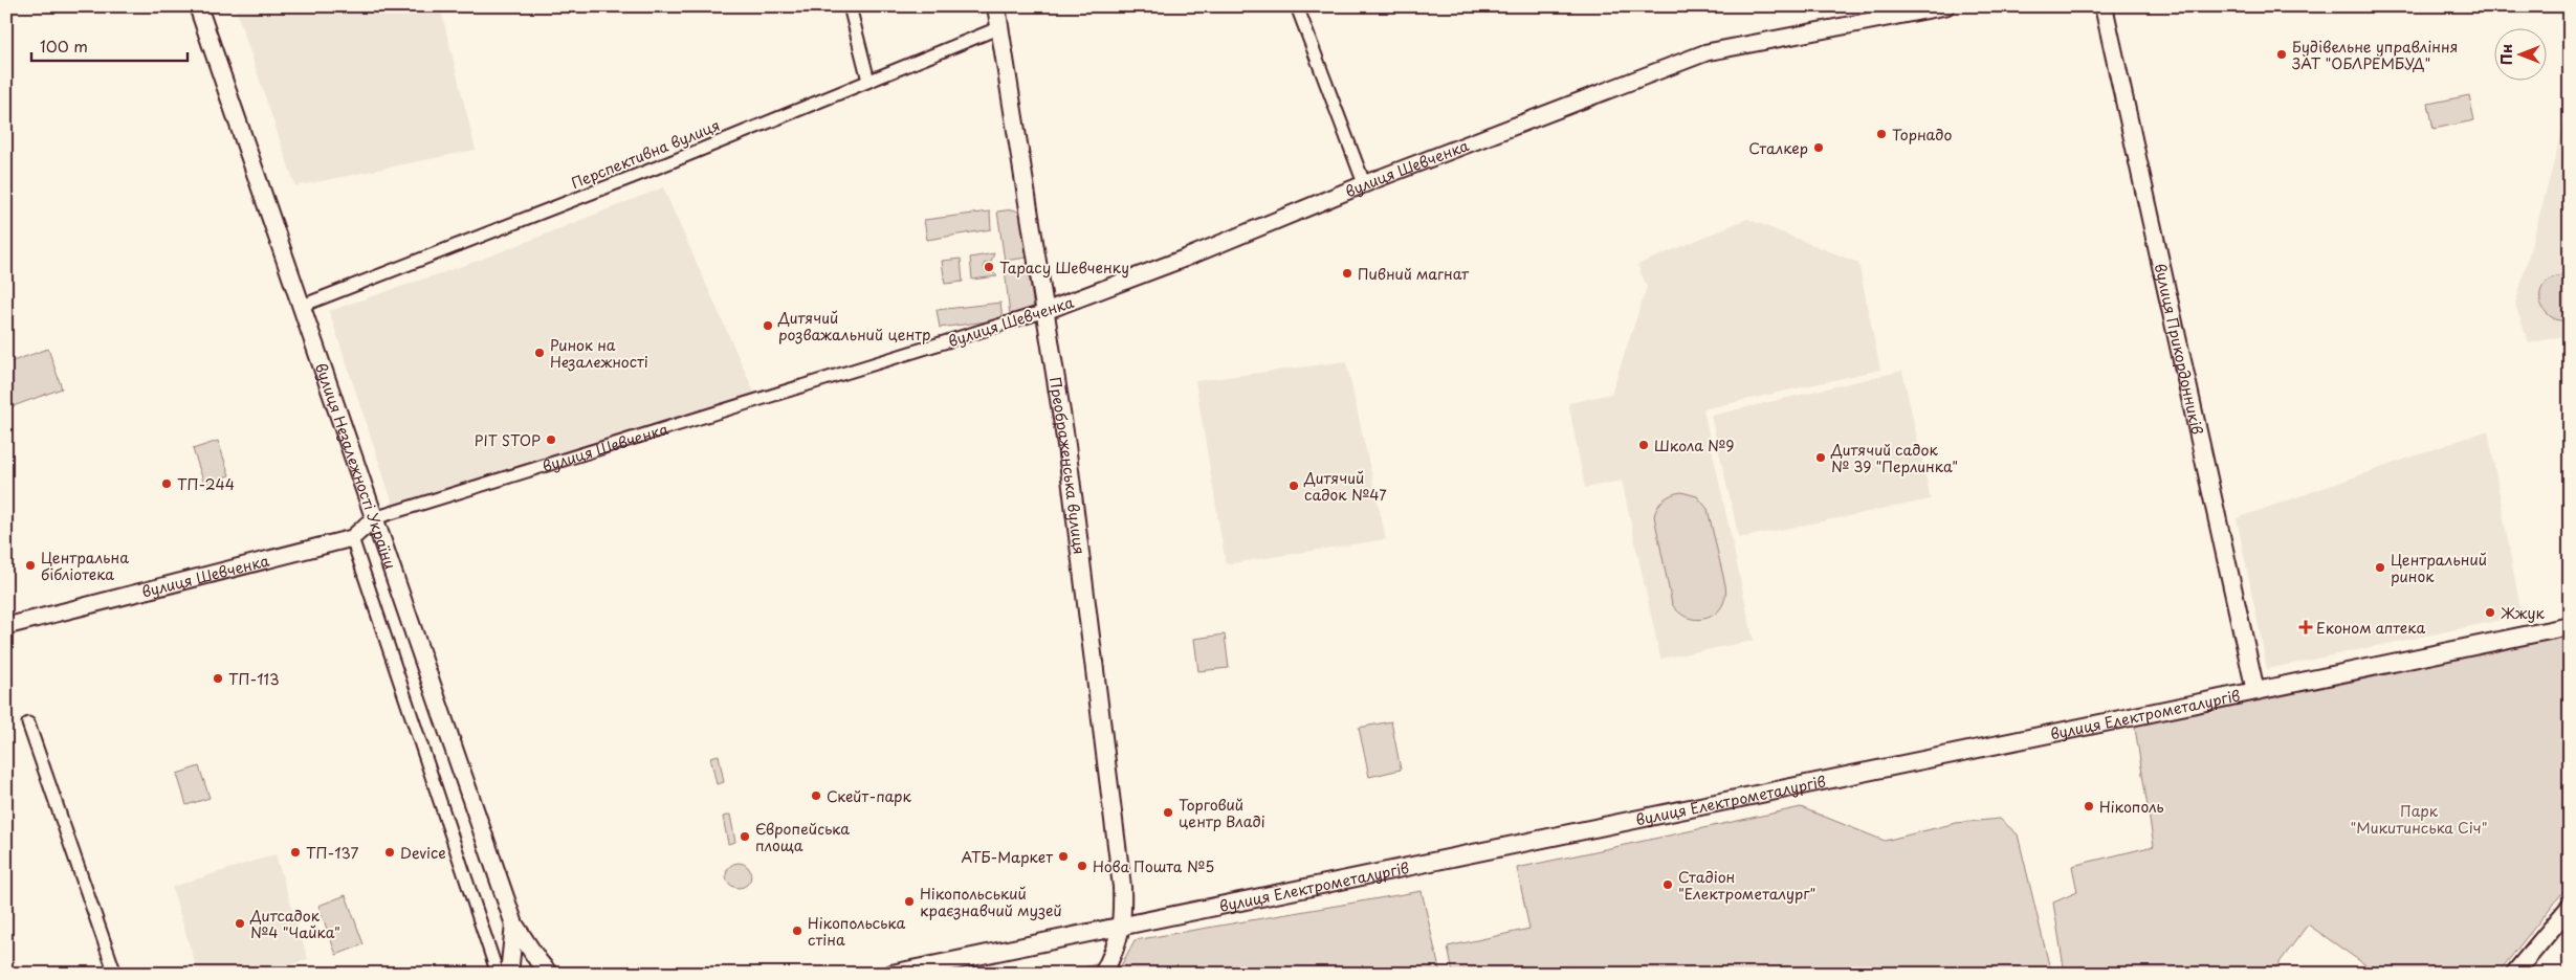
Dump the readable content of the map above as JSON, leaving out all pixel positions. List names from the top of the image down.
{
  "streets": {
    "main road": [
      "вулиця Прикордонників",
      "вулиця Незалежності України",
      "Преображенська вулиця",
      "вулиця Електрометалургів"
    ],
    "street": ["Перспективна вулиця", "вулиця Шевченка"]
  },
  "crossings": [
    ["Перспективна вулиця", "вулиця Незалежності України"],
    ["Перспективна вулиця", "Преображенська вулиця"],
    ["вулиця Шевченка", "вулиця Незалежності України"],
    ["вулиця Шевченка", "Преображенська вулиця"],
    ["вулиця Прикордонників", "вулиця Електрометалургів"],
    ["Преображенська вулиця", "вулиця Електрометалургів"]
  ],
  "parks": ["Парк \"Микитинська Січ\""],
  "places": {
    "other": [
      "Будівельне управління ЗАТ \"ОБЛРЕМБУД\"",
      "Торнадо",
      "Сталкер",
      "Тарасу Шевченку",
      "Пивний магнат",
      "Дитячий розважальний центр",
      "Ринок на Незалежності",
      "PIT STOP",
      "Школа №9",
      "Дитячий садок № 39 \"Перлинка\"",
      "ТП-244",
      "Дитячий садок №47",
      "Центральна бібліотека",
      "Центральний ринок",
      "Жжук",
      "ТП-113",
      "Скейт-парк",
      "Нікополь",
      "Торговий центр Владі",
      "Європейська площа",
      "ТП-137",
      "Device",
      "АТБ-Маркет",
      "Нова Пошта №5",
      "Стадіон \"Електрометалург\"",
      "Нiкопольський краєзнавчий музей",
      "Дитсадок №4 \"Чайка\"",
      "Нікопольська стіна"
    ],
    "health": ["Економ аптека"]
  },
  "scale_bar": "100 m",
  "north": "left"
}
